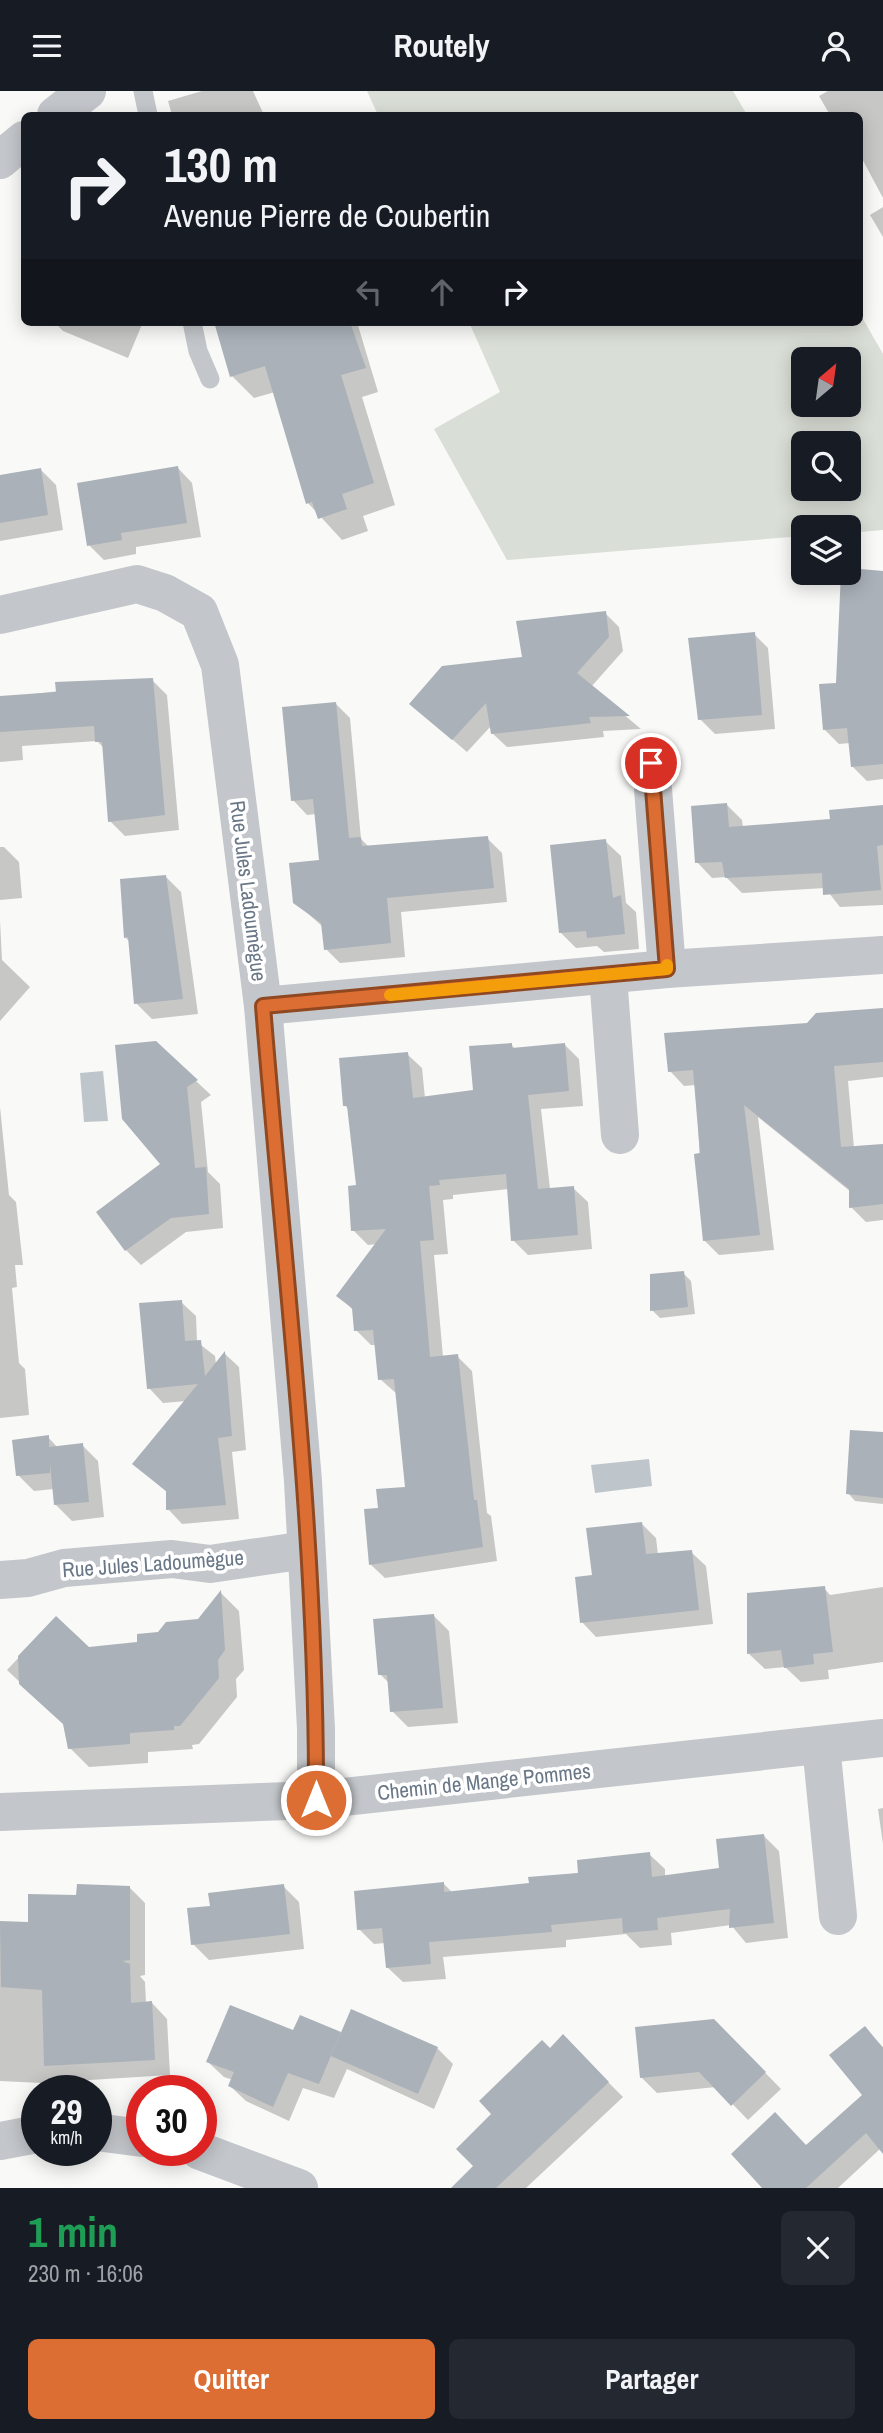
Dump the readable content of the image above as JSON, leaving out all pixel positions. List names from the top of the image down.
{
  "streets": {
    "street": ["Rue Jules Ladoumègue", "Chemin de Mange Pommes"]
  },
  "crossings": [
    ["Rue Jules Ladoumègue", "Chemin de Mange Pommes"]
  ],
  "north": "top right",
  "page": {
    "header": "Routely",
    "turn": ["130 m", "Avenue Pierre de Coubertin"],
    "speed": "29 km/h",
    "limit": "30",
    "heading": ["1 min", "230 m · 16:06"],
    "buttons": ["Quitter", "Partager"]
  }
}
